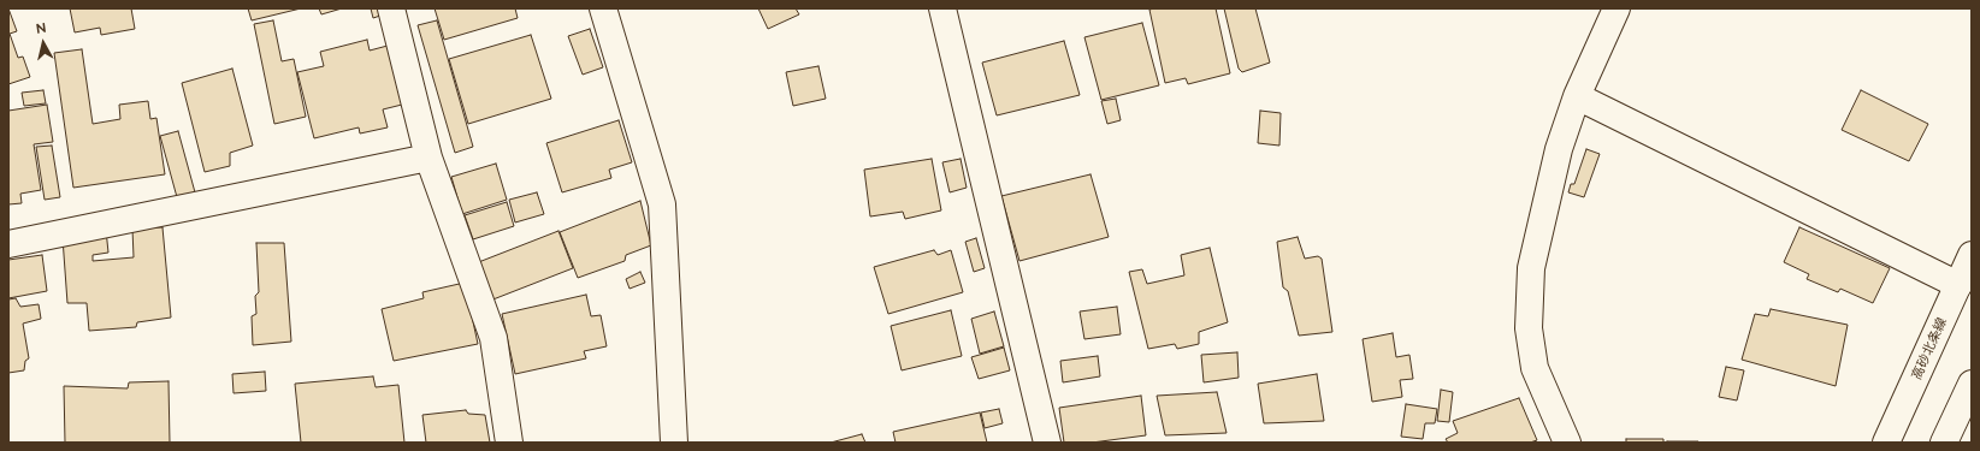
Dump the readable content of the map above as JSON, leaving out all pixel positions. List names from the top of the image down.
{
  "streets": {
    "street": ["高砂北条線"]
  },
  "north": "top"
}
